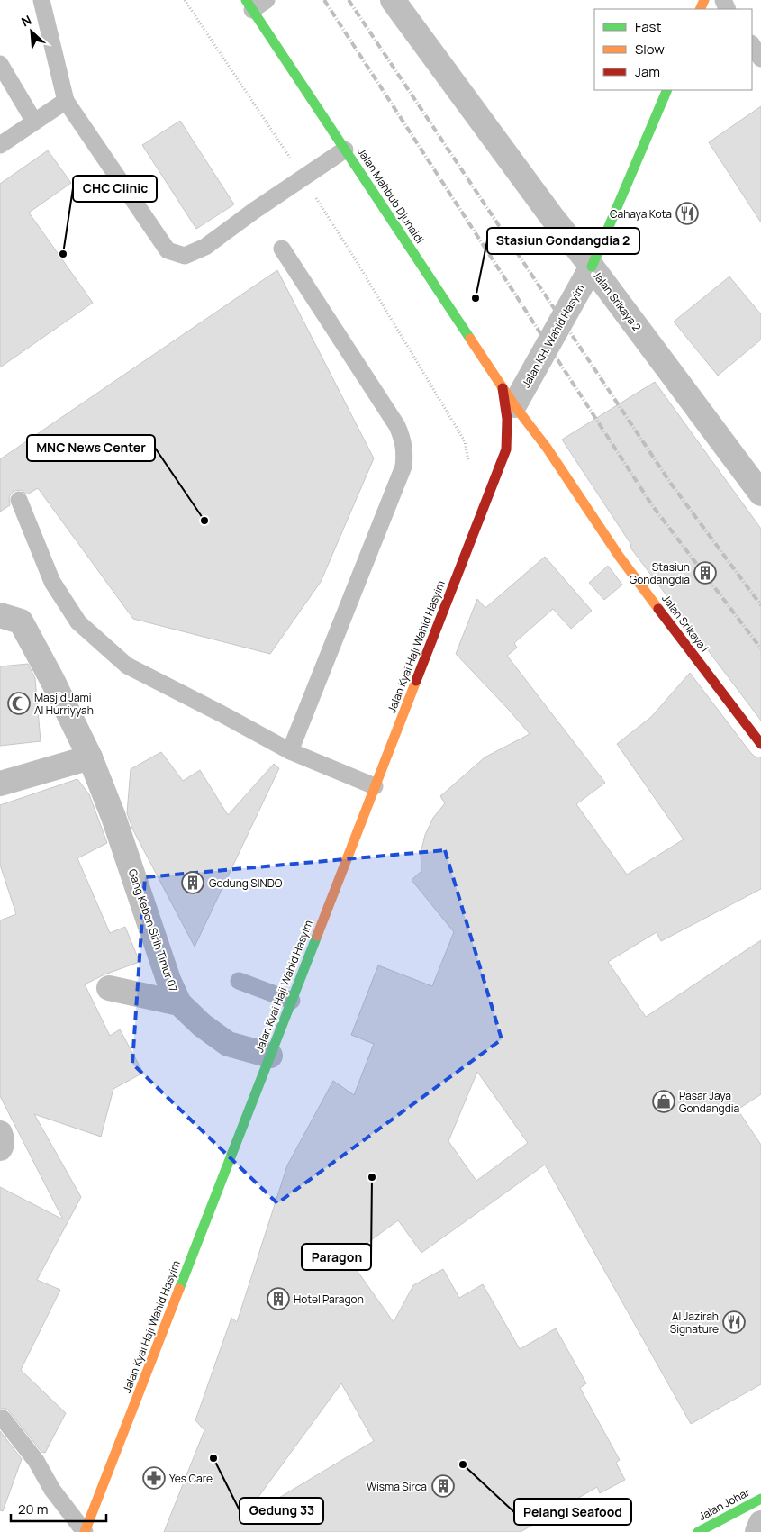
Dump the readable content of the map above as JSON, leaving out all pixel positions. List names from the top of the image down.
{
  "streets": {
    "street": [
      "Jalan Mahbub Djunaidi",
      "Jalan Srikaya 2",
      "Jalan KH. Wahid Hasyim",
      "Jalan Srikaya I",
      "Jalan Kyai Haji Wahid Hasyim",
      "Gang Kebon Sirih Timur 07",
      "Jalan Johar"
    ]
  },
  "crossings": [
    ["Jalan Mahbub Djunaidi", "Jalan KH. Wahid Hasyim"],
    ["Jalan Mahbub Djunaidi", "Jalan Srikaya I"],
    ["Jalan Mahbub Djunaidi", "Jalan Kyai Haji Wahid Hasyim"],
    ["Jalan Srikaya 2", "Jalan KH. Wahid Hasyim"],
    ["Jalan KH. Wahid Hasyim", "Jalan Srikaya I"],
    ["Jalan KH. Wahid Hasyim", "Jalan Kyai Haji Wahid Hasyim"],
    ["Jalan Srikaya I", "Jalan Kyai Haji Wahid Hasyim"],
    ["Jalan Kyai Haji Wahid Hasyim", "Gang Kebon Sirih Timur 07"]
  ],
  "places": {
    "restaurant": ["Cahaya Kota", "Al Jazirah Signature"],
    "other": [
      "CHC Clinic",
      "Stasiun Gondangdia 2",
      "MNC News Center",
      "Paragon",
      "Gedung 33",
      "Pelangi Seafood"
    ],
    "building": [
      "Stasiun Gondangdia",
      "Gedung SINDO",
      "Hotel Paragon",
      "Wisma Sirca"
    ],
    "mosque": ["Masjid Jami Al Hurriyyah"],
    "shop": ["Pasar Jaya Gondangdia"],
    "pharmacy": ["Yes Care"]
  },
  "legend": ["Fast", "Slow", "Jam"],
  "scale_bar": "20 m",
  "north": "top left"
}
